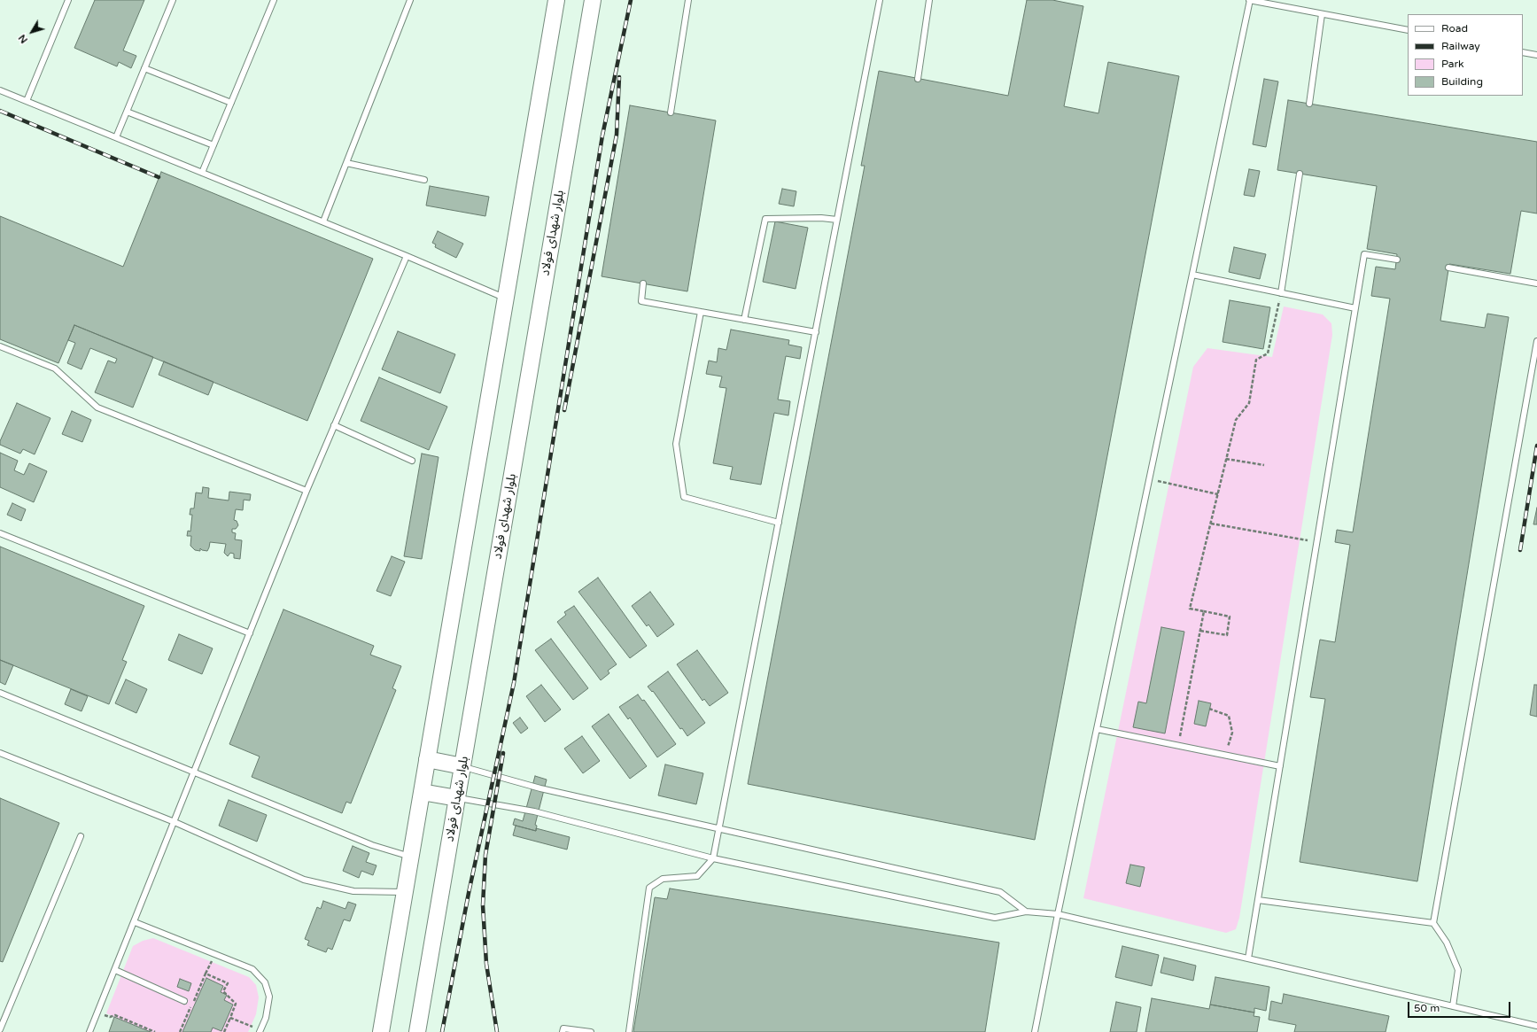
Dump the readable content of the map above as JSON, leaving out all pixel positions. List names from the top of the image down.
{
  "streets": {
    "street": ["بلوار شهدای فولاد"]
  },
  "legend": [
    "Road",
    "Railway",
    "Park",
    "Building"
  ],
  "scale_bar": "50 m",
  "north": "bottom left"
}
